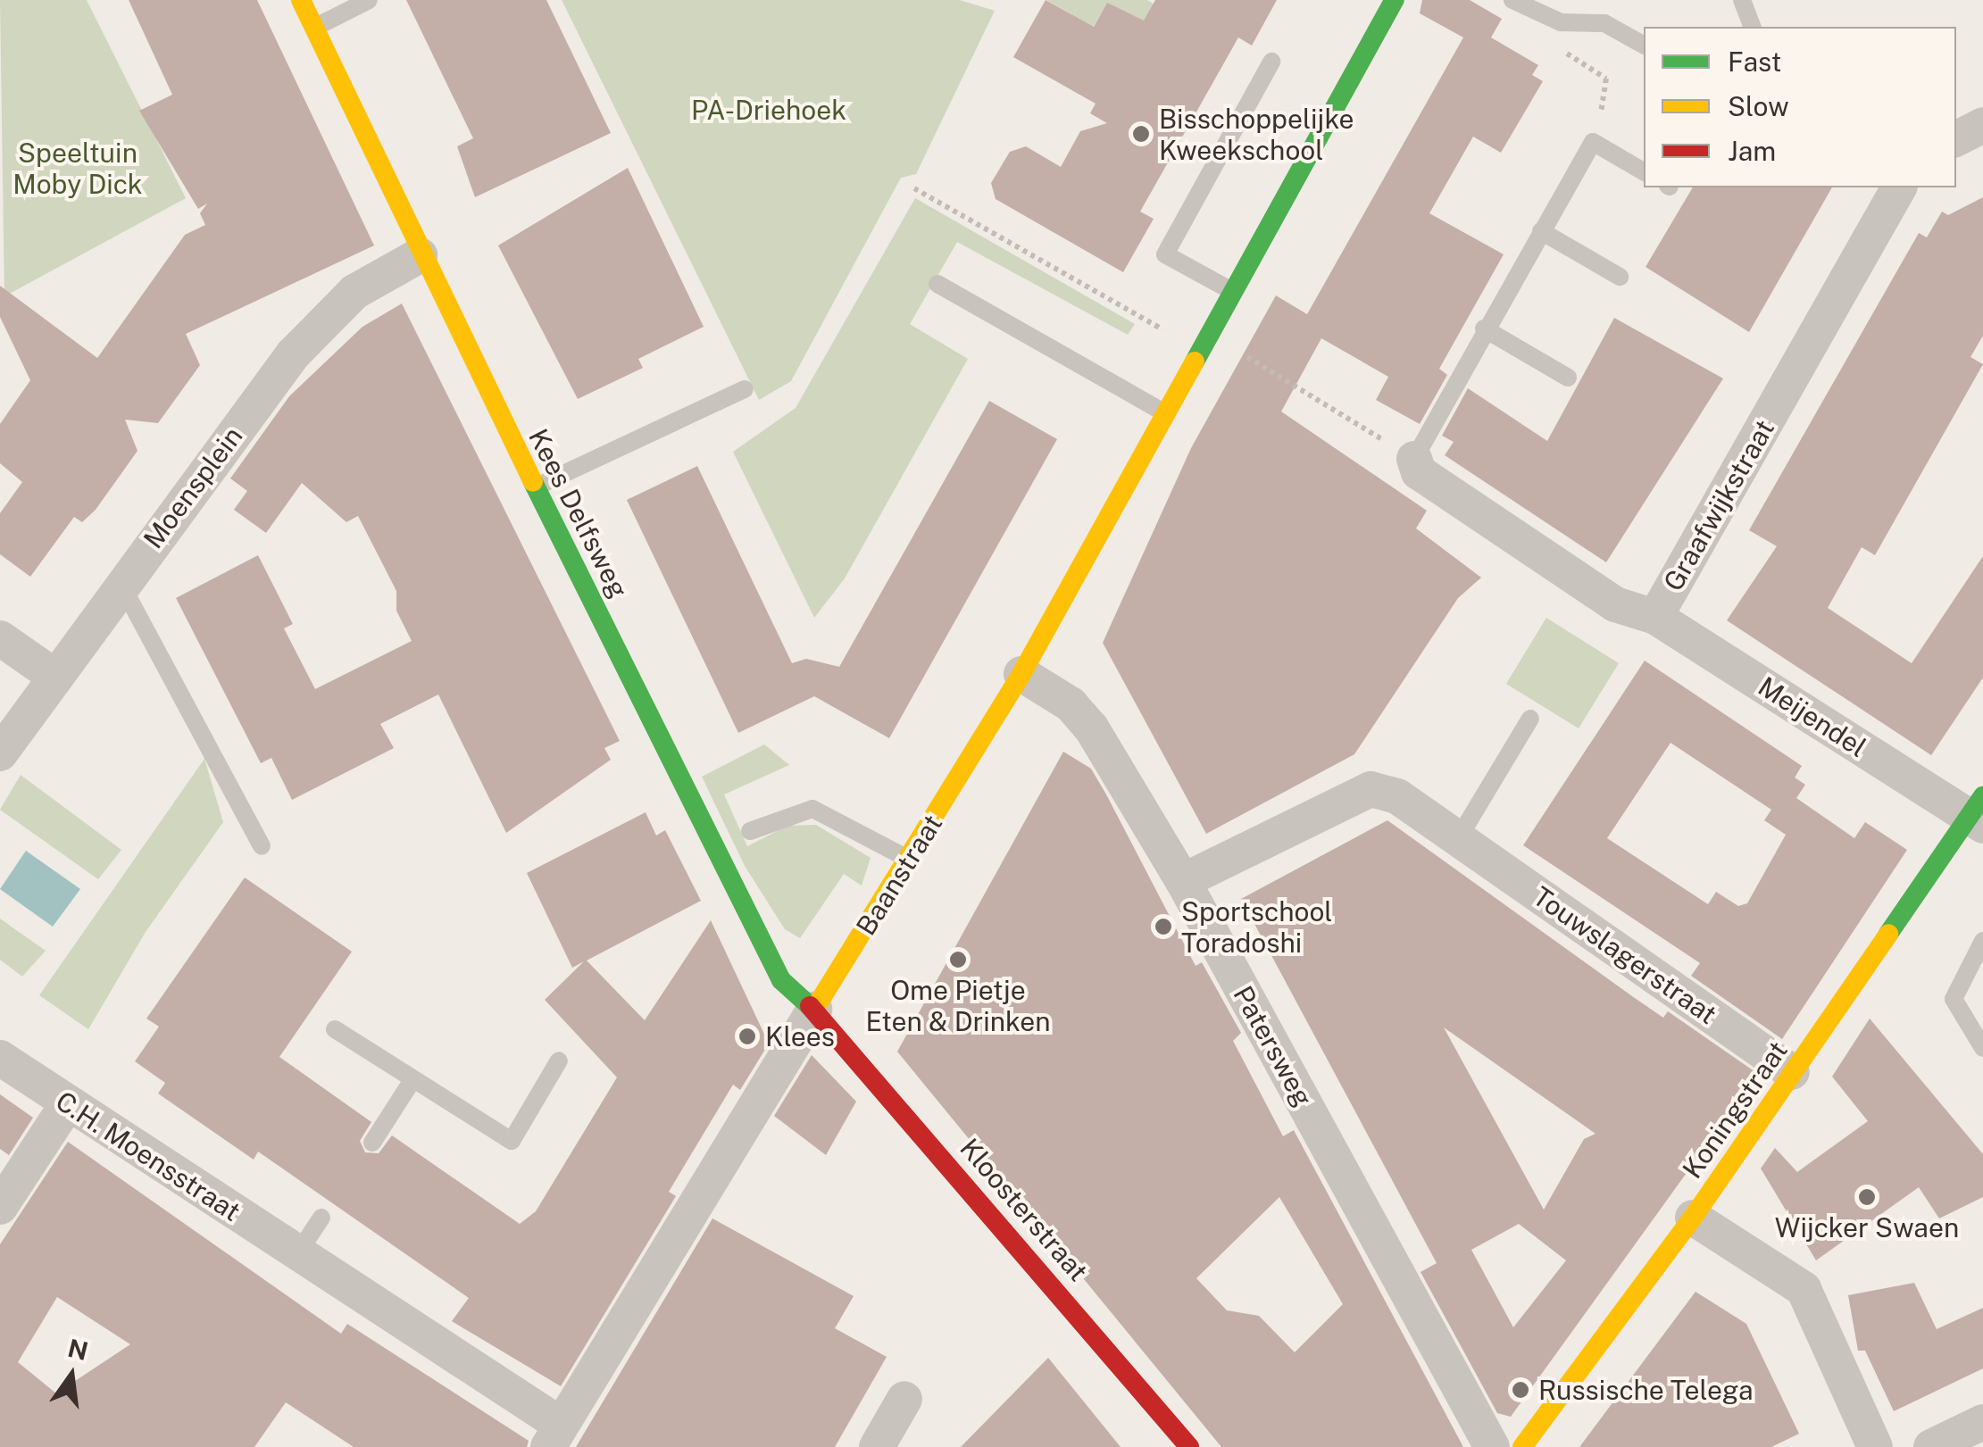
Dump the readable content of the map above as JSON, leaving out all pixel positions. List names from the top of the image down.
{
  "streets": {
    "street": [
      "Moensplein",
      "Graafwijkstraat",
      "Kees Delfsweg",
      "Meijendel",
      "Baanstraat",
      "Touwslagerstraat",
      "Patersweg",
      "Koningstraat",
      "C.H. Moensstraat",
      "Kloosterstraat"
    ]
  },
  "crossings": [
    ["Moensplein", "Kees Delfsweg"],
    ["Graafwijkstraat", "Meijendel"],
    ["Kees Delfsweg", "Baanstraat"],
    ["Kees Delfsweg", "Kloosterstraat"],
    ["Meijendel", "Koningstraat"],
    ["Baanstraat", "Patersweg"],
    ["Baanstraat", "C.H. Moensstraat"],
    ["Baanstraat", "Kloosterstraat"],
    ["Touwslagerstraat", "Patersweg"],
    ["Touwslagerstraat", "Koningstraat"]
  ],
  "parks": ["PA-Driehoek", "Speeltuin Moby Dick"],
  "places": [
    "Bisschoppelijke Kweekschool",
    "Sportschool Toradoshi",
    "Ome Pietje Eten & Drinken",
    "Klees",
    "Wijcker Swaen",
    "Russische Telega"
  ],
  "legend": ["Fast", "Slow", "Jam"],
  "north": "top"
}
